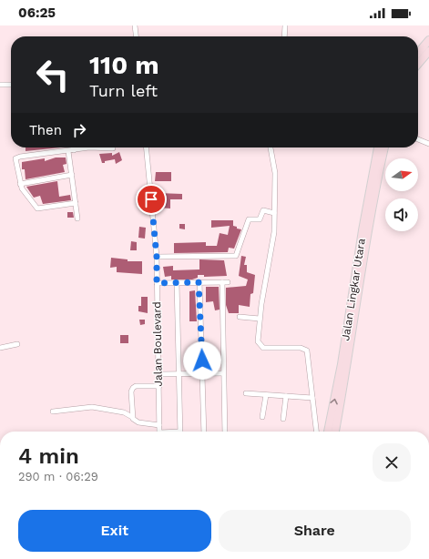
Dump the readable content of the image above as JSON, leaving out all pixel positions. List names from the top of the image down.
{
  "streets": {
    "main road": ["Jalan Lingkar Utara"],
    "street": ["Jalan Boulevard"]
  },
  "north": "right",
  "page": {
    "status": "06:25",
    "turn": ["110 m", "Turn left"],
    "then": "Then",
    "heading": ["4 min", "290 m · 06:29"],
    "buttons": ["Exit", "Share"]
  }
}
